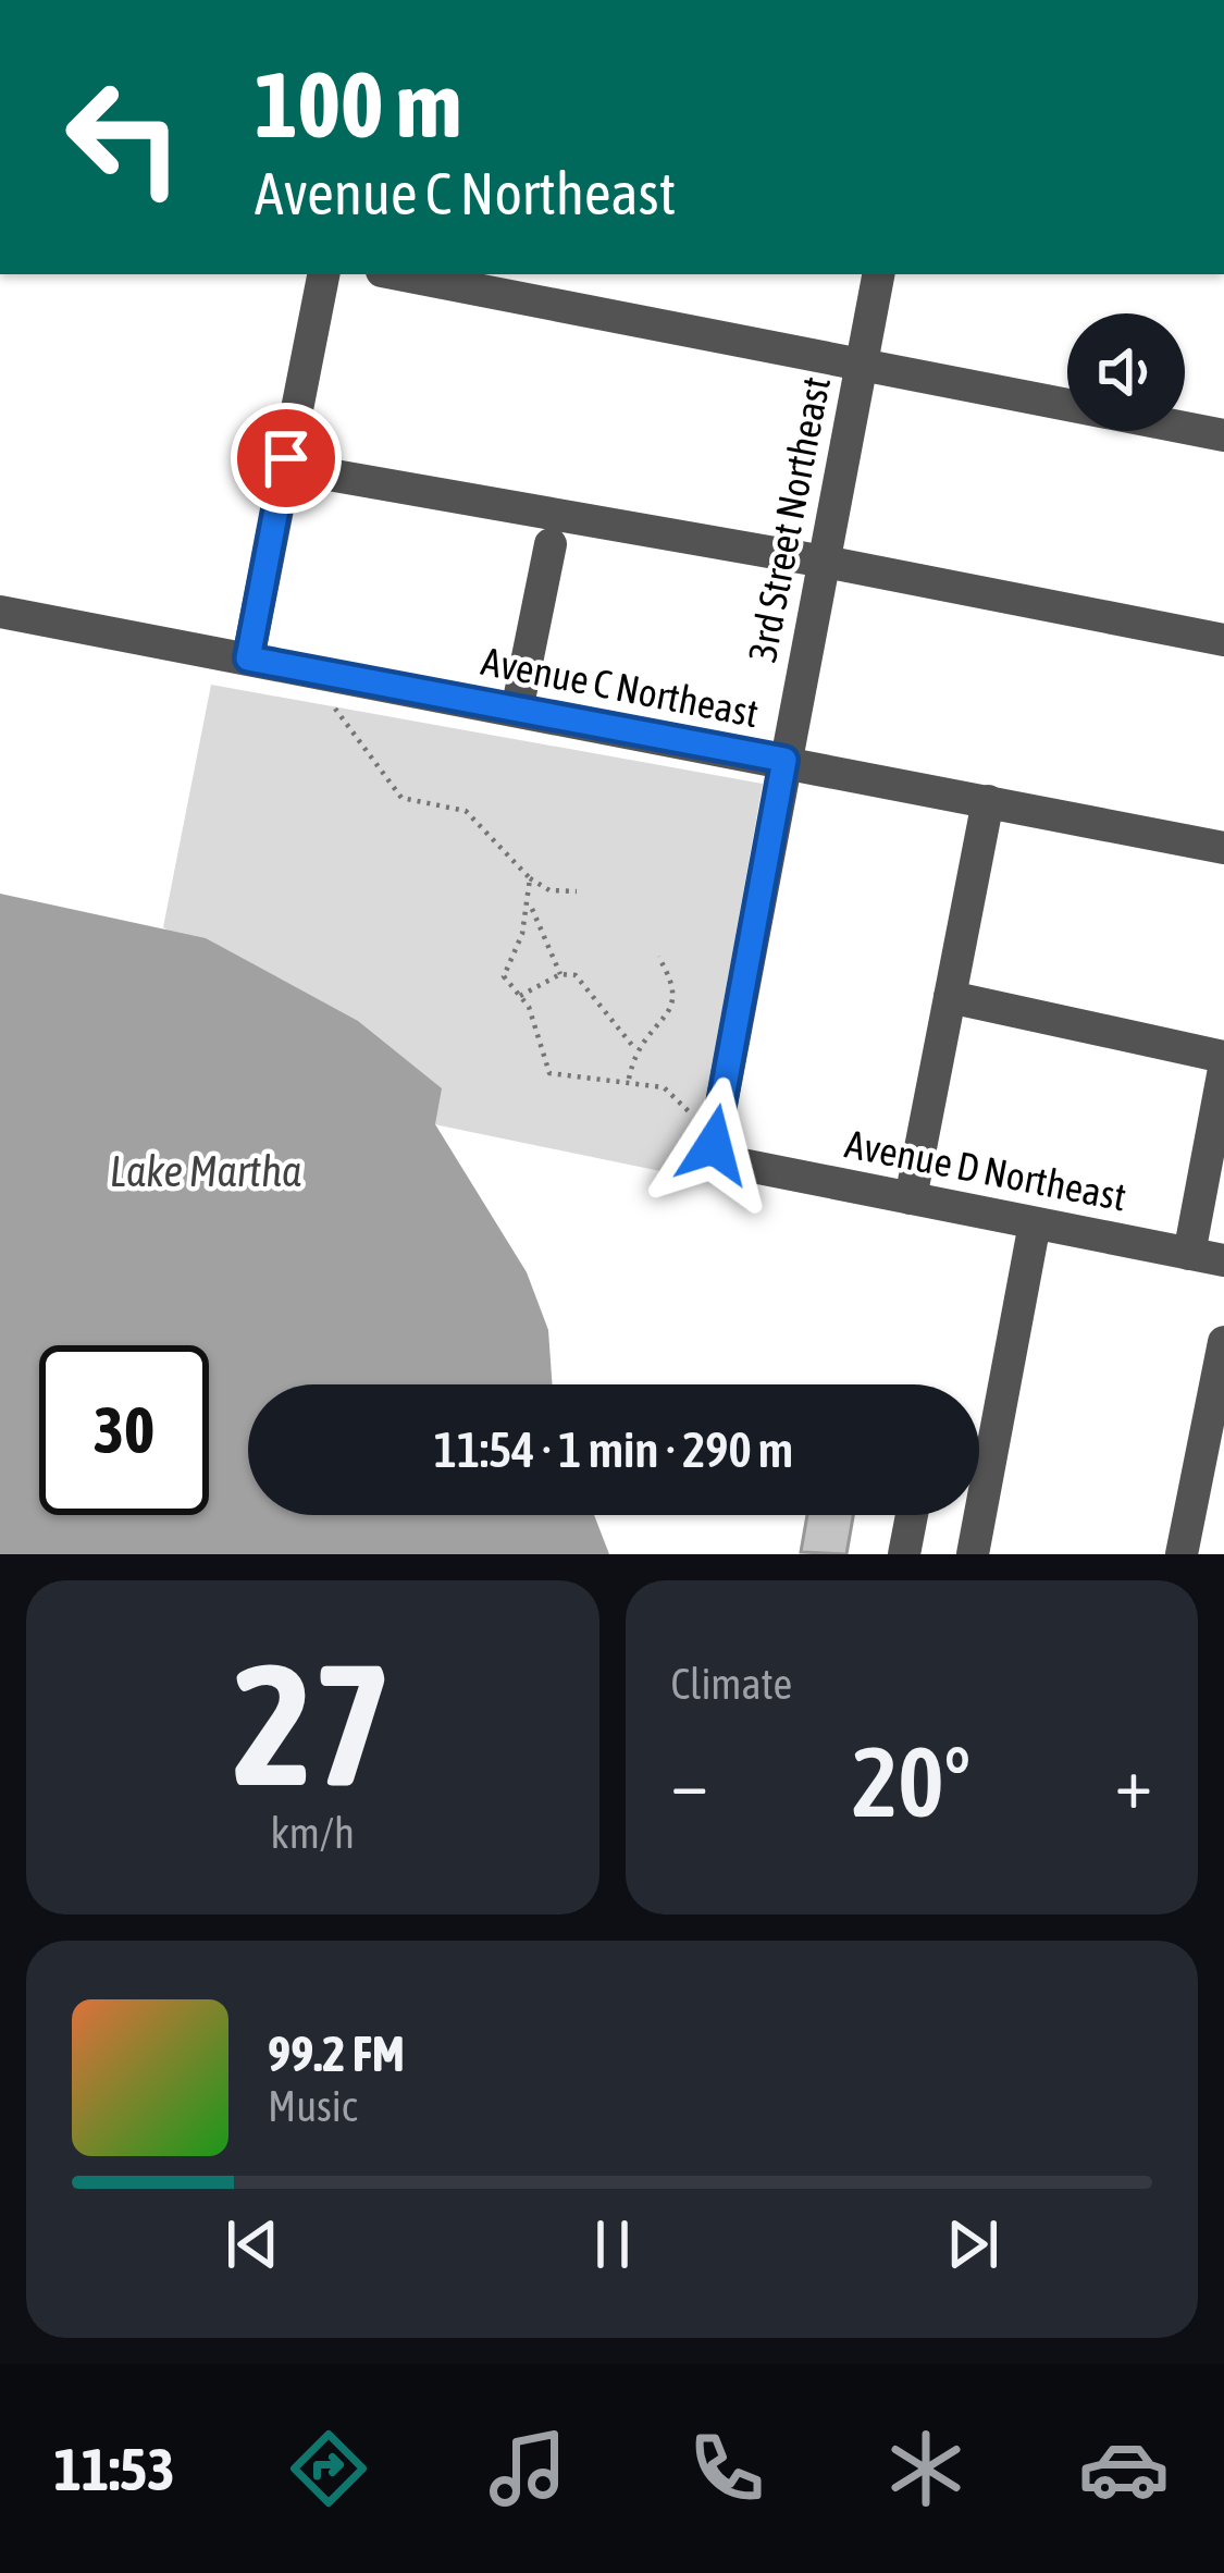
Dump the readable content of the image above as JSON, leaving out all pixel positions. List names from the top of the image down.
{
  "streets": {
    "street": ["3rd Street Northeast", "Avenue C Northeast", "Avenue D Northeast"]
  },
  "crossings": [
    ["3rd Street Northeast", "Avenue C Northeast"],
    ["3rd Street Northeast", "Avenue D Northeast"]
  ],
  "water": ["Lake Martha"],
  "page": {
    "turn": ["100 m", "Avenue C Northeast"],
    "limit": "30",
    "trip": "11:54 · 1 min · 290 m",
    "tile": [
      ["27", "km/h"],
      "Climate"
    ],
    "heat": ["−", "20°", "+"],
    "song": ["99.2 FM", "Music"],
    "tabs": "11:53"
  }
}
